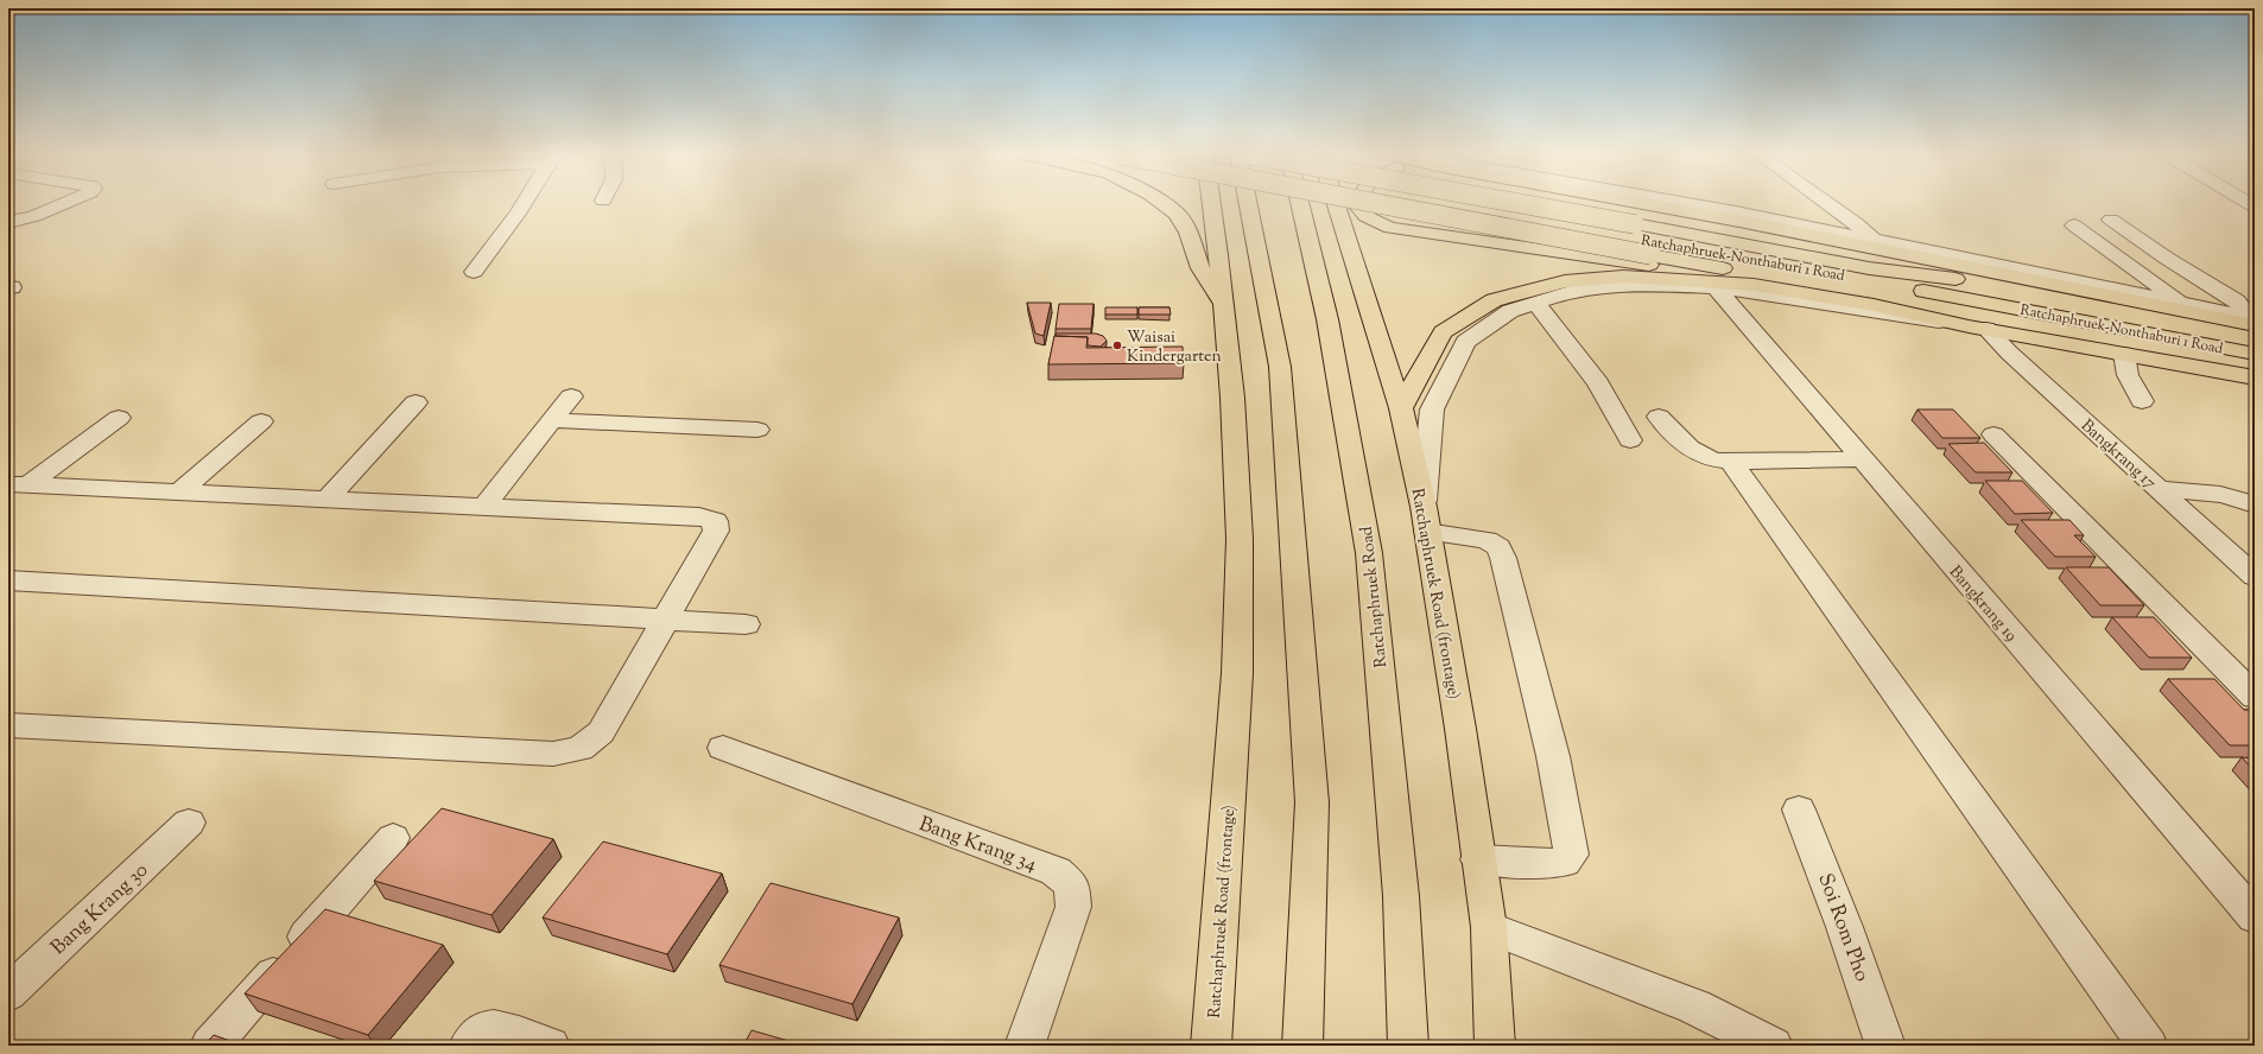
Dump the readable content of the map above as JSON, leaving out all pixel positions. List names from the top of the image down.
{
  "streets": {
    "main road": ["Ratchaphruek-Nonthaburi 1 Road", "Ratchaphruek Road (frontage)", "Ratchaphruek Road"],
    "street": [
      "Bangkrang 17",
      "Bangkrang 19",
      "Bang Krang 34",
      "Bang Krang 30",
      "Soi Rom Pho"
    ]
  },
  "places": ["Waisai Kindergarten"]
}
